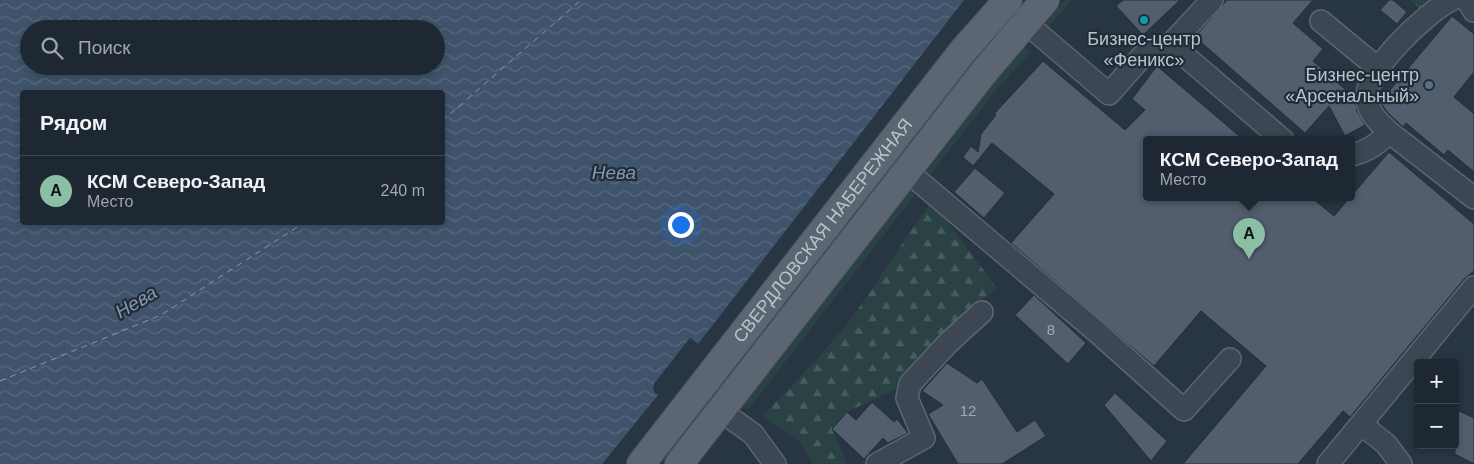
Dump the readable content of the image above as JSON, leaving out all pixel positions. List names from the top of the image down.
{
  "streets": {
    "main road": ["СВЕРДЛОВСКАЯ НАБЕРЕЖНАЯ"]
  },
  "water": ["Нева"],
  "places": ["Бизнес-центр «Феникс»", "Бизнес-центр «Арсенальный»"],
  "house_numbers": ["8", "12"],
  "page": {
    "search": "Поиск",
    "heading": "Рядом",
    "popup": ["КСМ Северо-Запад", "Место"],
    "list": [
      {
        "mark": "A",
        "name": "КСМ Северо-Запад",
        "note": "Место",
        "value": "240 m"
      }
    ],
    "pins": "A",
    "map_buttons": ["+", "−"]
  }
}
